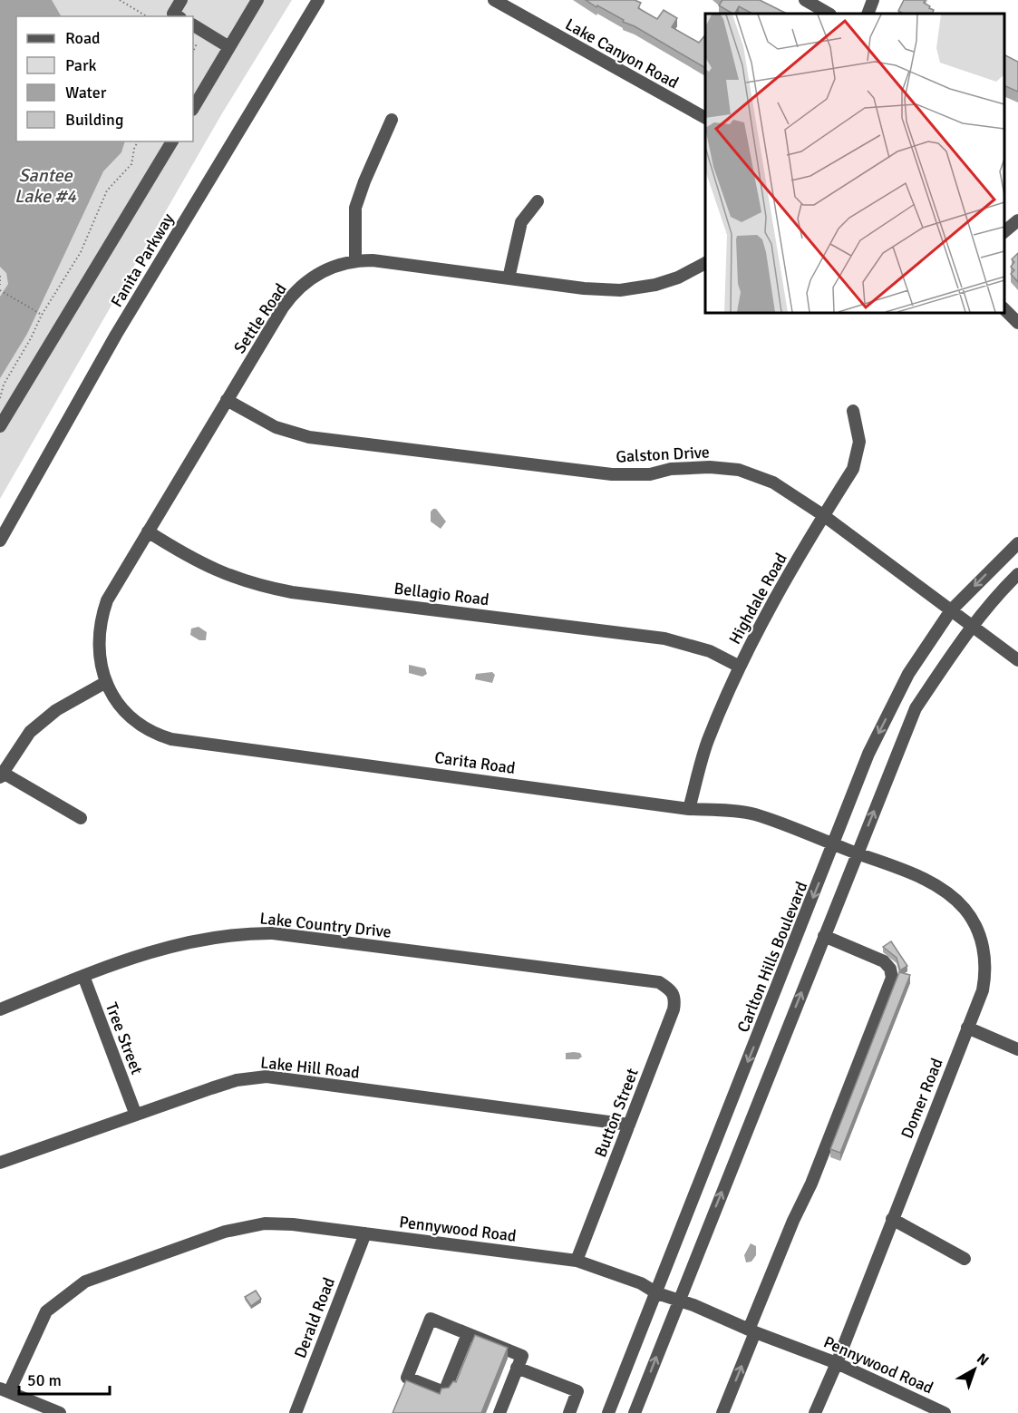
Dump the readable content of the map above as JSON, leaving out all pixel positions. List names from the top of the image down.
{
  "streets": {
    "street": [
      "Lake Canyon Road",
      "Fanita Parkway",
      "Settle Road",
      "Galston Drive",
      "Bellagio Road",
      "Highdale Road",
      "Carita Road",
      "Lake Country Drive",
      "Carlton Hills Boulevard",
      "Tree Street",
      "Lake Hill Road",
      "Domer Road",
      "Button Street",
      "Pennywood Road",
      "Derald Road"
    ]
  },
  "crossings": [
    ["Settle Road", "Galston Drive"],
    ["Settle Road", "Bellagio Road"],
    ["Settle Road", "Carita Road"],
    ["Galston Drive", "Highdale Road"],
    ["Galston Drive", "Carlton Hills Boulevard"],
    ["Bellagio Road", "Highdale Road"],
    ["Highdale Road", "Carita Road"],
    ["Carita Road", "Carlton Hills Boulevard"],
    ["Carita Road", "Domer Road"],
    ["Lake Country Drive", "Tree Street"],
    ["Lake Country Drive", "Button Street"],
    ["Carlton Hills Boulevard", "Pennywood Road"],
    ["Tree Street", "Lake Hill Road"],
    ["Lake Hill Road", "Button Street"],
    ["Domer Road", "Pennywood Road"],
    ["Button Street", "Pennywood Road"],
    ["Pennywood Road", "Derald Road"]
  ],
  "water": ["Santee Lake #4"],
  "legend": [
    "Road",
    "Park",
    "Water",
    "Building"
  ],
  "scale_bar": "50 m",
  "north": "top right"
}
